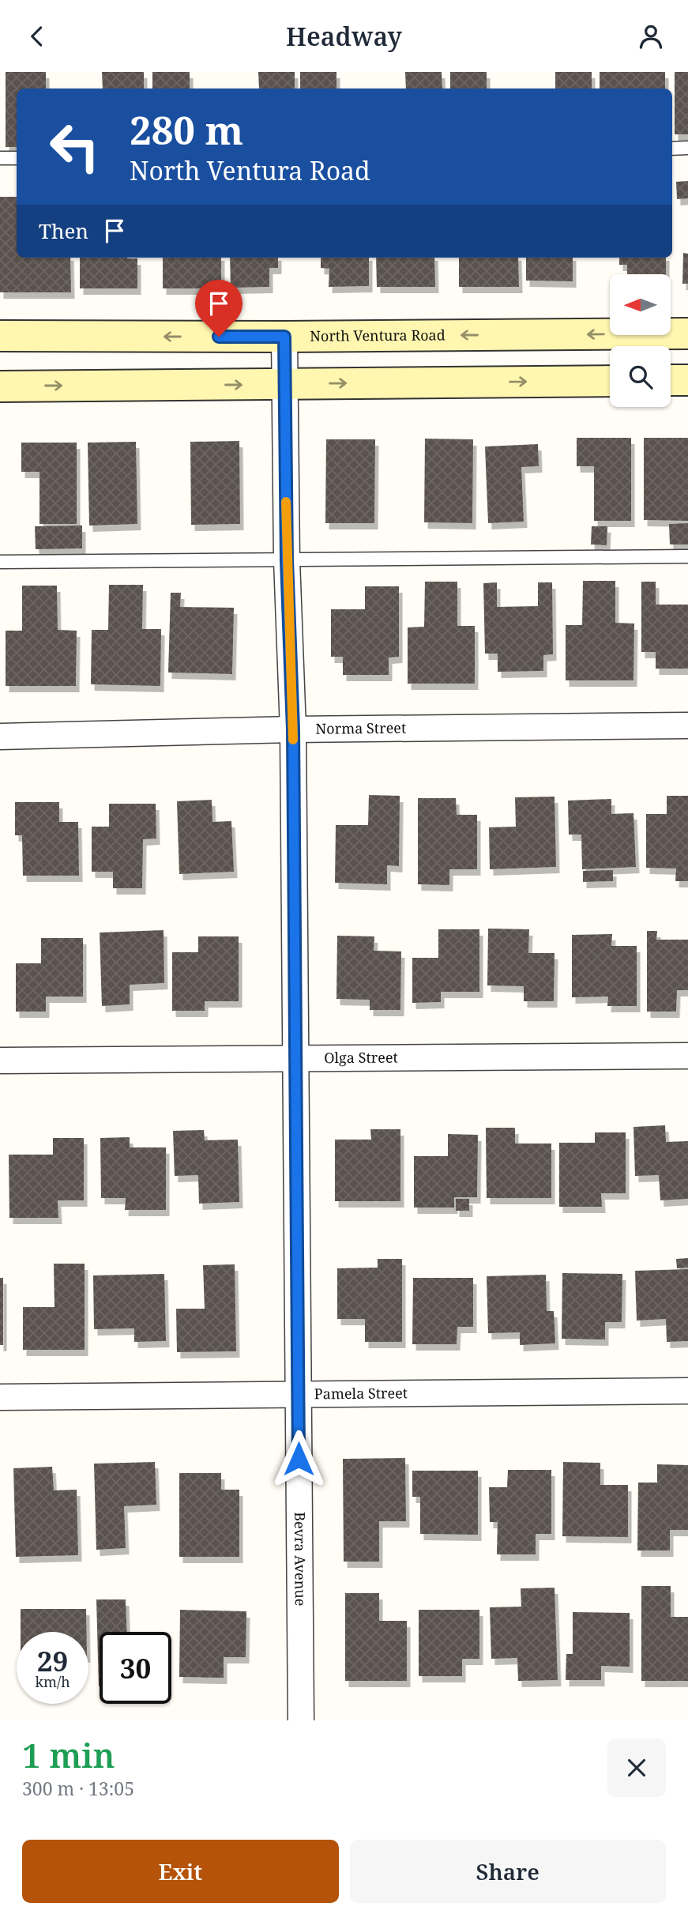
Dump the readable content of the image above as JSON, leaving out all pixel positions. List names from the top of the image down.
{
  "streets": {
    "main road": ["North Ventura Road"],
    "street": [
      "Norma Street",
      "Olga Street",
      "Pamela Street",
      "Bevra Avenue"
    ]
  },
  "crossings": [
    ["North Ventura Road", "Bevra Avenue"],
    ["Norma Street", "Bevra Avenue"],
    ["Olga Street", "Bevra Avenue"],
    ["Pamela Street", "Bevra Avenue"]
  ],
  "north": "left",
  "page": {
    "header": "Headway",
    "turn": ["280 m", "North Ventura Road"],
    "then": "Then",
    "speed": "29 km/h",
    "limit": "30",
    "heading": ["1 min", "300 m · 13:05"],
    "buttons": ["Exit", "Share"]
  }
}
